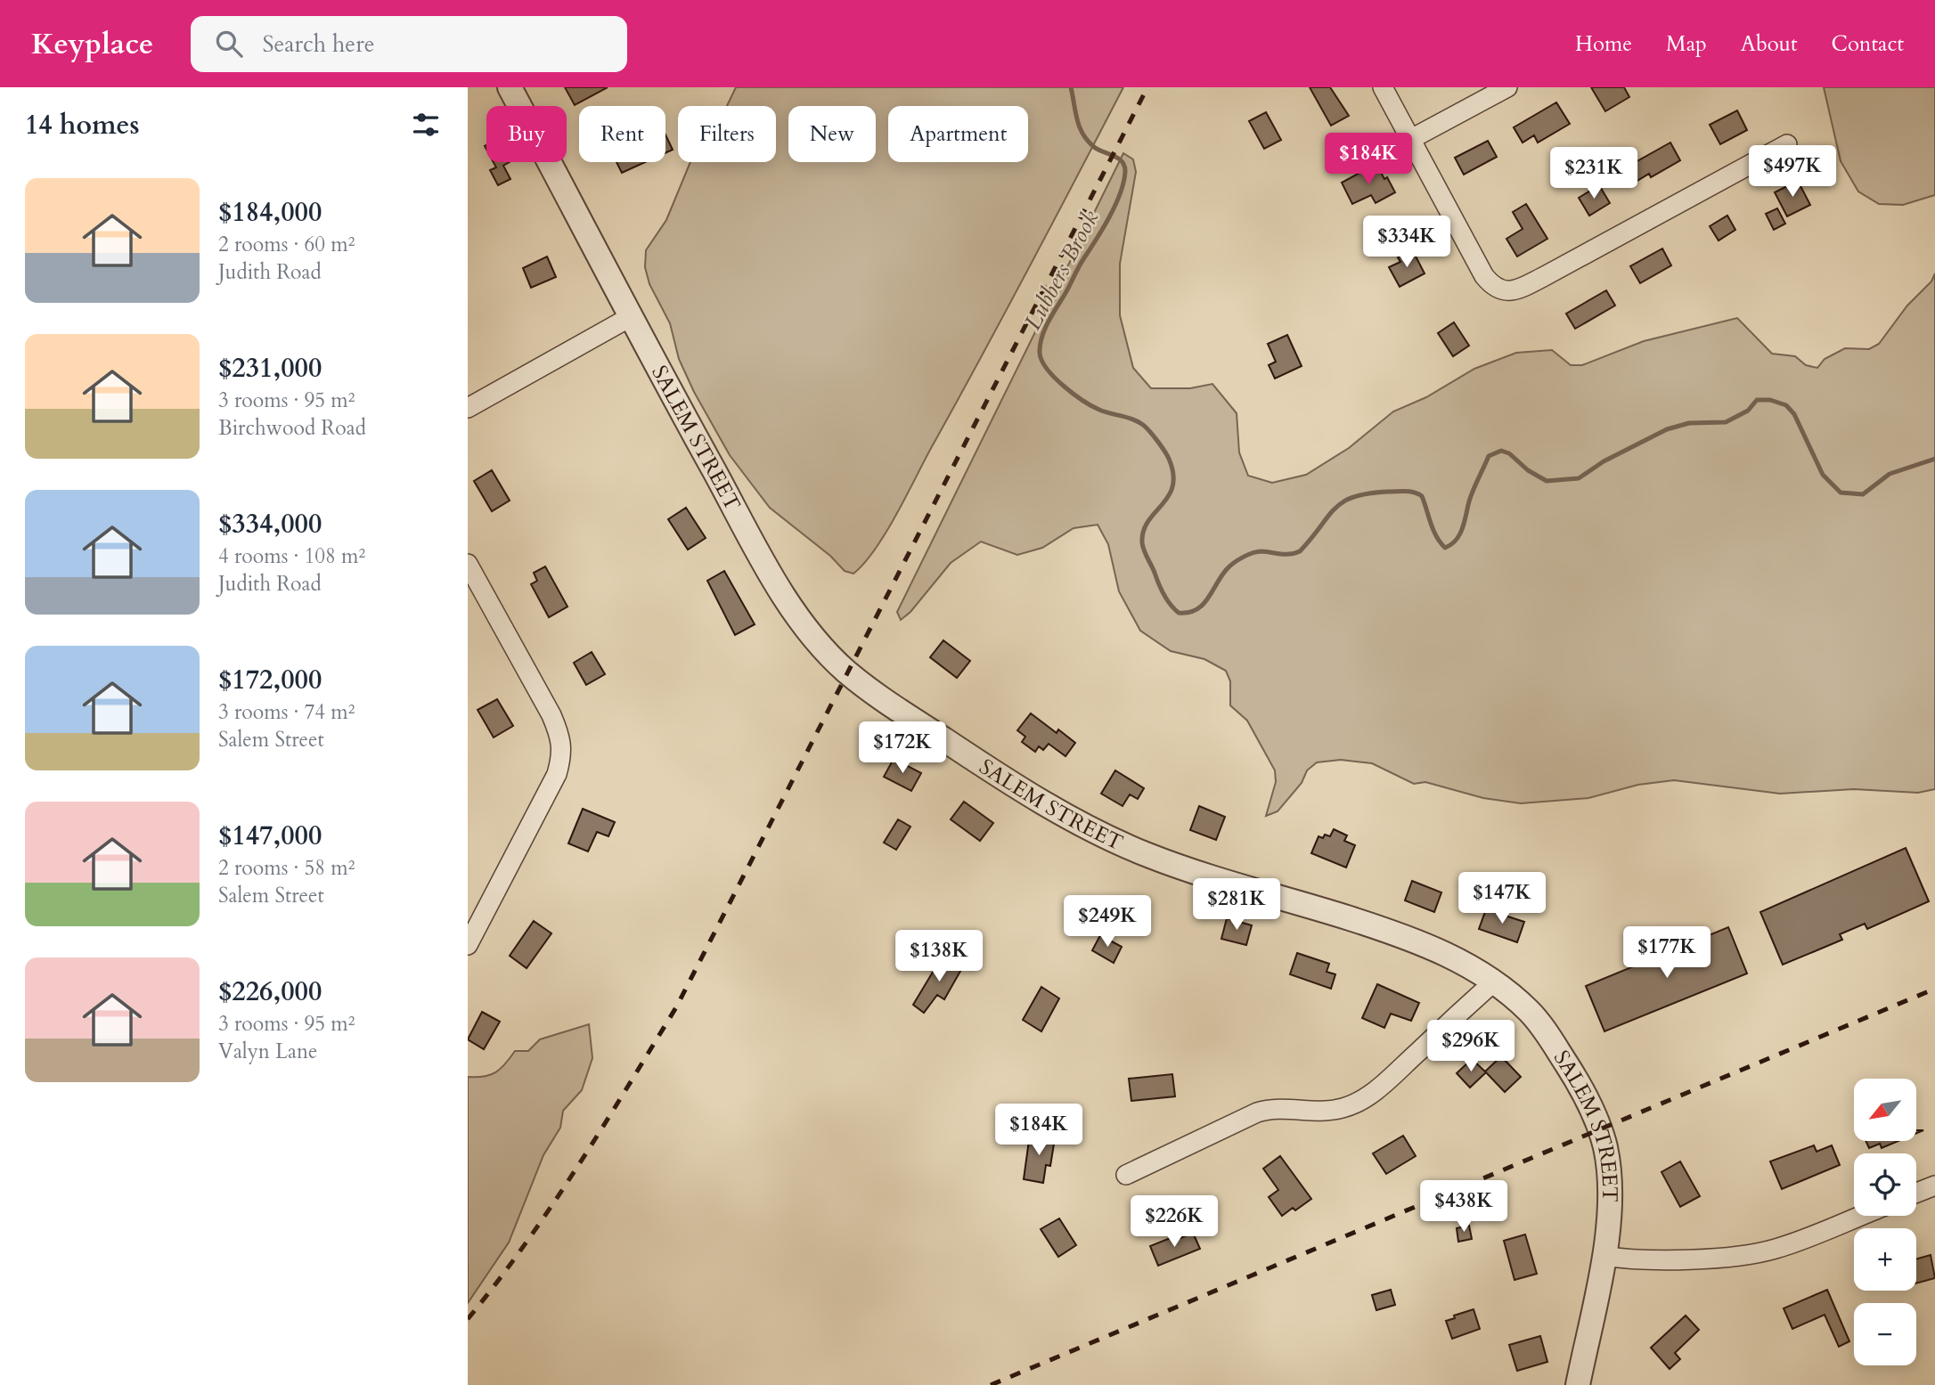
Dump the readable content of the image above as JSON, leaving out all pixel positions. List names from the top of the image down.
{
  "streets": {
    "street": ["SALEM STREET"]
  },
  "water": ["Lubbers Brook"],
  "north": "bottom left",
  "page": {
    "header": "Keyplace",
    "search": "Search here",
    "nav": [
      "Home",
      "Map",
      "About",
      "Contact"
    ],
    "heading": "14 homes",
    "chip": [
      "Buy",
      "Rent",
      "Filters",
      "New",
      "Apartment"
    ],
    "price": [
      "$184K",
      "$497K",
      "$231K",
      "$334K",
      "$172K",
      "$147K",
      "$281K",
      "$249K",
      "$177K",
      "$138K",
      "$296K",
      "$184K",
      "$438K",
      "$226K"
    ],
    "list": [
      {
        "name": "$184,000",
        "note": "2 rooms · 60 m² · Judith Road"
      },
      {
        "name": "$231,000",
        "note": "3 rooms · 95 m² · Birchwood Road"
      },
      {
        "name": "$334,000",
        "note": "4 rooms · 108 m² · Judith Road"
      },
      {
        "name": "$172,000",
        "note": "3 rooms · 74 m² · Salem Street"
      },
      {
        "name": "$147,000",
        "note": "2 rooms · 58 m² · Salem Street"
      },
      {
        "name": "$226,000",
        "note": "3 rooms · 95 m² · Valyn Lane"
      }
    ],
    "map_buttons": ["+", "−"]
  }
}
